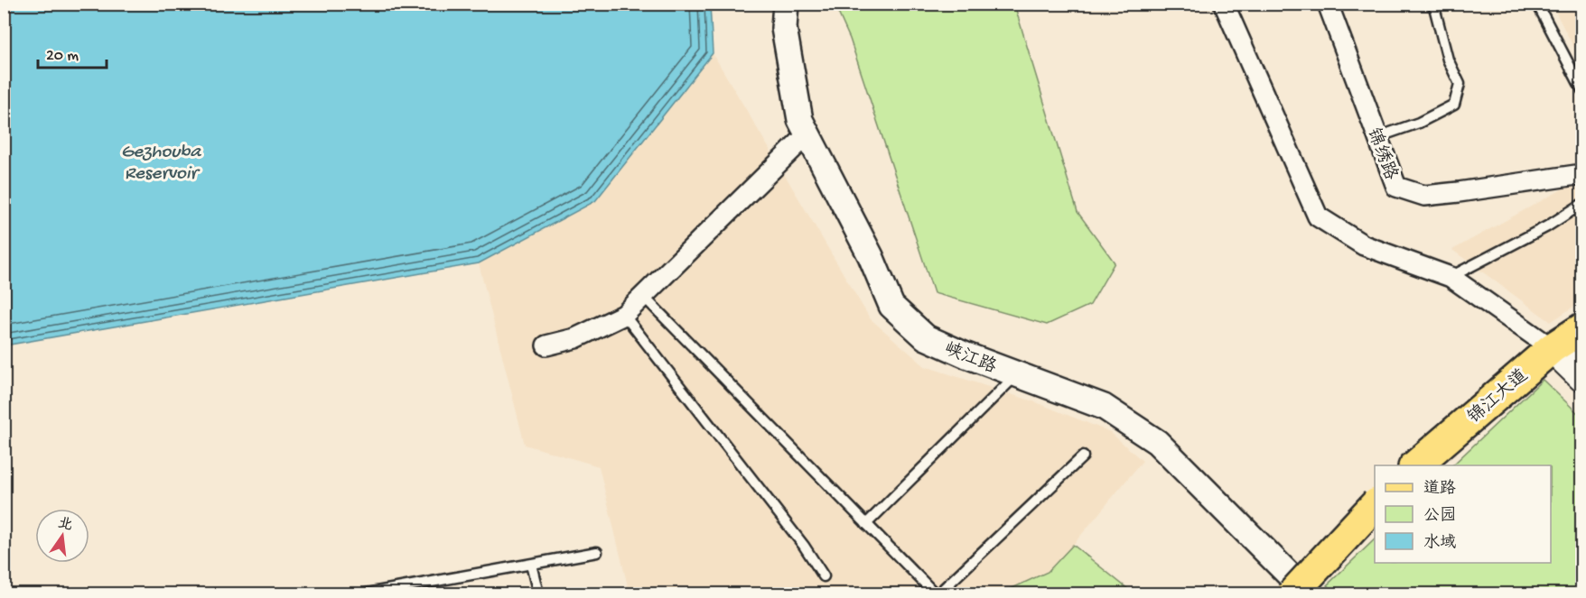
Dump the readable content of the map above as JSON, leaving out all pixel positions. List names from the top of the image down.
{
  "streets": {
    "main road": ["锦江大道"],
    "street": ["锦绣路", "峡江路"]
  },
  "water": ["Gezhouba Reservoir"],
  "legend": ["道路", "公园", "水域"],
  "scale_bar": "20 m",
  "north": "top"
}
